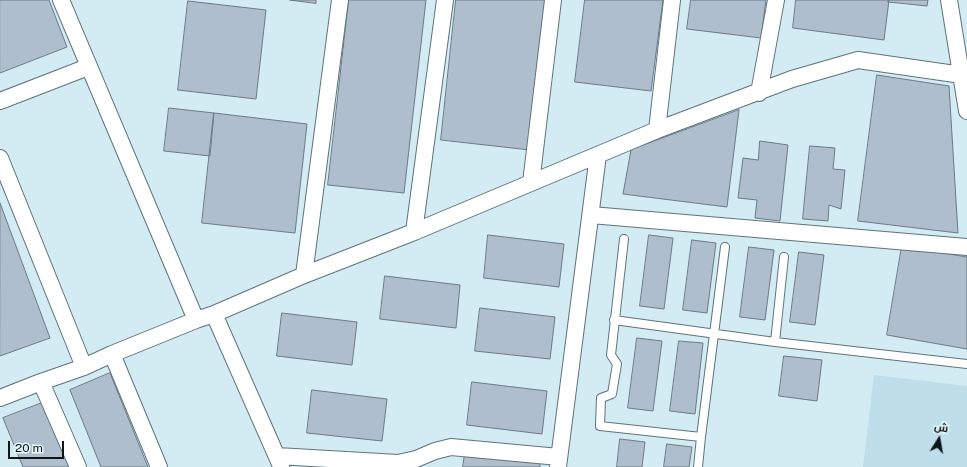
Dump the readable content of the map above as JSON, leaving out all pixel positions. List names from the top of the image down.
{
  "scale_bar": "20 m",
  "north": "top"
}
